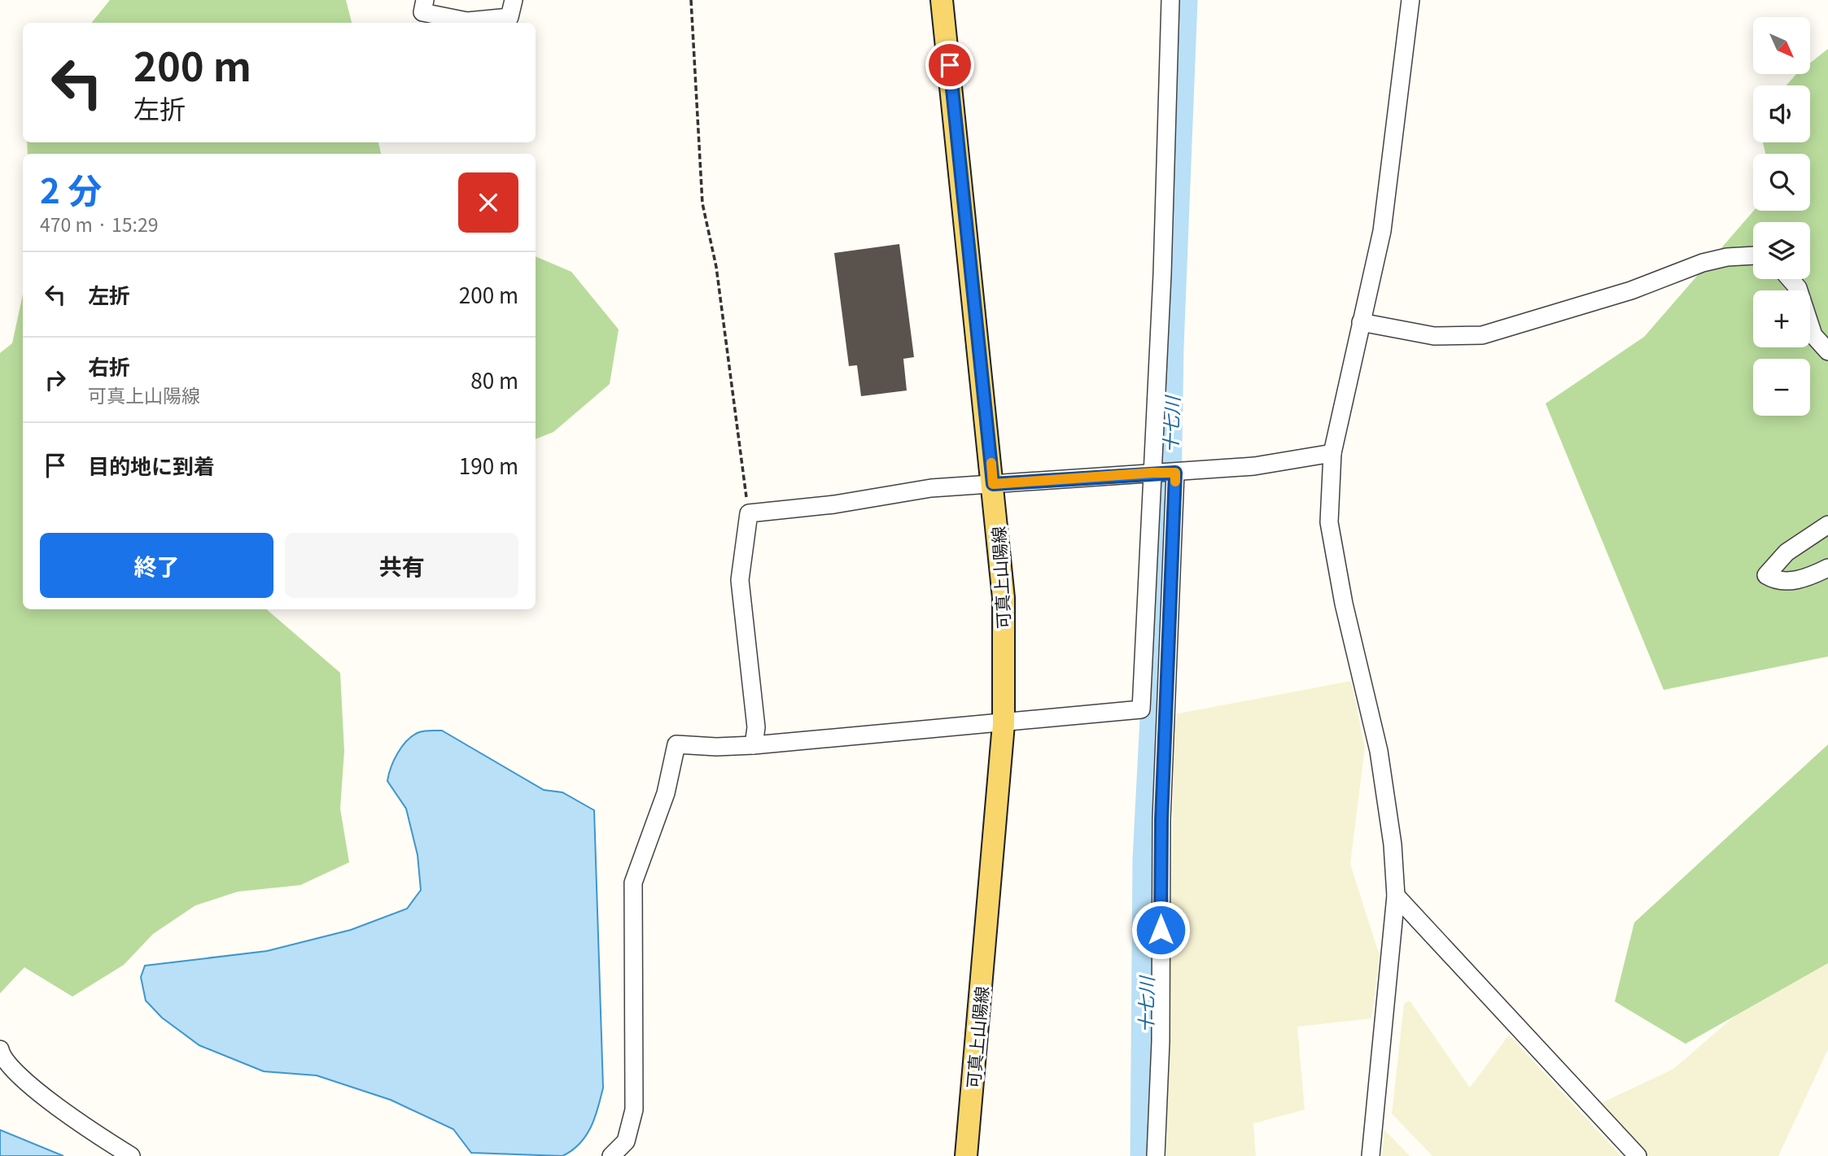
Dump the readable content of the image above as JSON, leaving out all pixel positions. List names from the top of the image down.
{
  "streets": {
    "main road": ["可真上山陽線"]
  },
  "water": ["十七川"],
  "north": "bottom right",
  "page": {
    "map_buttons": ["+", "−"],
    "turn": ["200 m", "左折"],
    "heading": ["2 分", "470 m · 15:29"],
    "list": [
      {
        "name": "左折",
        "value": "200 m"
      },
      {
        "name": "右折",
        "note": "可真上山陽線",
        "value": "80 m"
      },
      {
        "name": "目的地に到着",
        "value": "190 m"
      }
    ],
    "buttons": ["終了", "共有"]
  }
}
